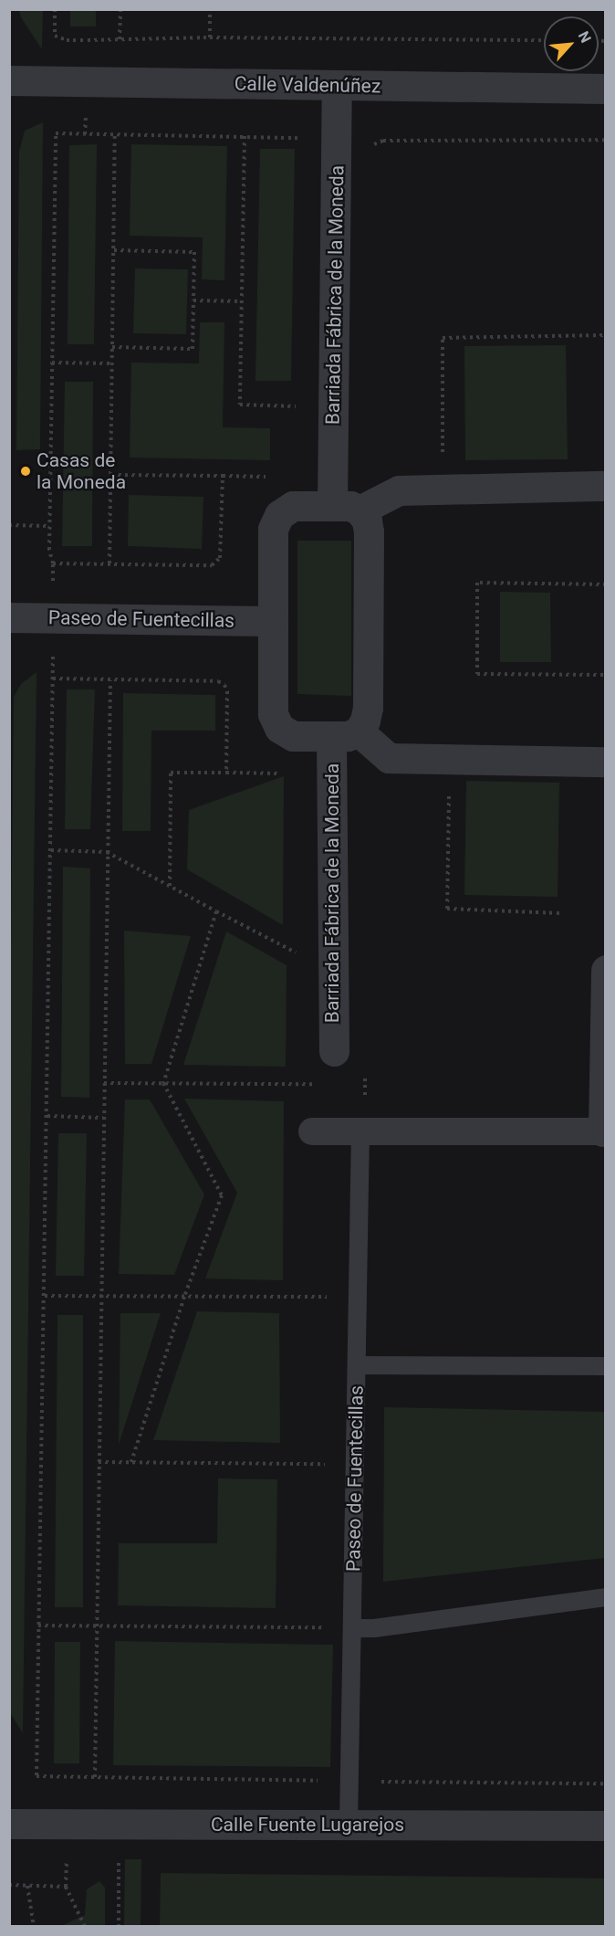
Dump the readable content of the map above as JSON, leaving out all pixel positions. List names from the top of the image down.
{
  "streets": {
    "street": [
      "Calle Valdenúñez",
      "Barriada Fábrica de la Moneda",
      "Paseo de Fuentecillas",
      "Calle Fuente Lugarejos"
    ]
  },
  "crossings": [
    ["Calle Valdenúñez", "Barriada Fábrica de la Moneda"],
    ["Barriada Fábrica de la Moneda", "Paseo de Fuentecillas"],
    ["Paseo de Fuentecillas", "Calle Fuente Lugarejos"]
  ],
  "places": ["Casas de la Moneda"],
  "north": "top right"
}
